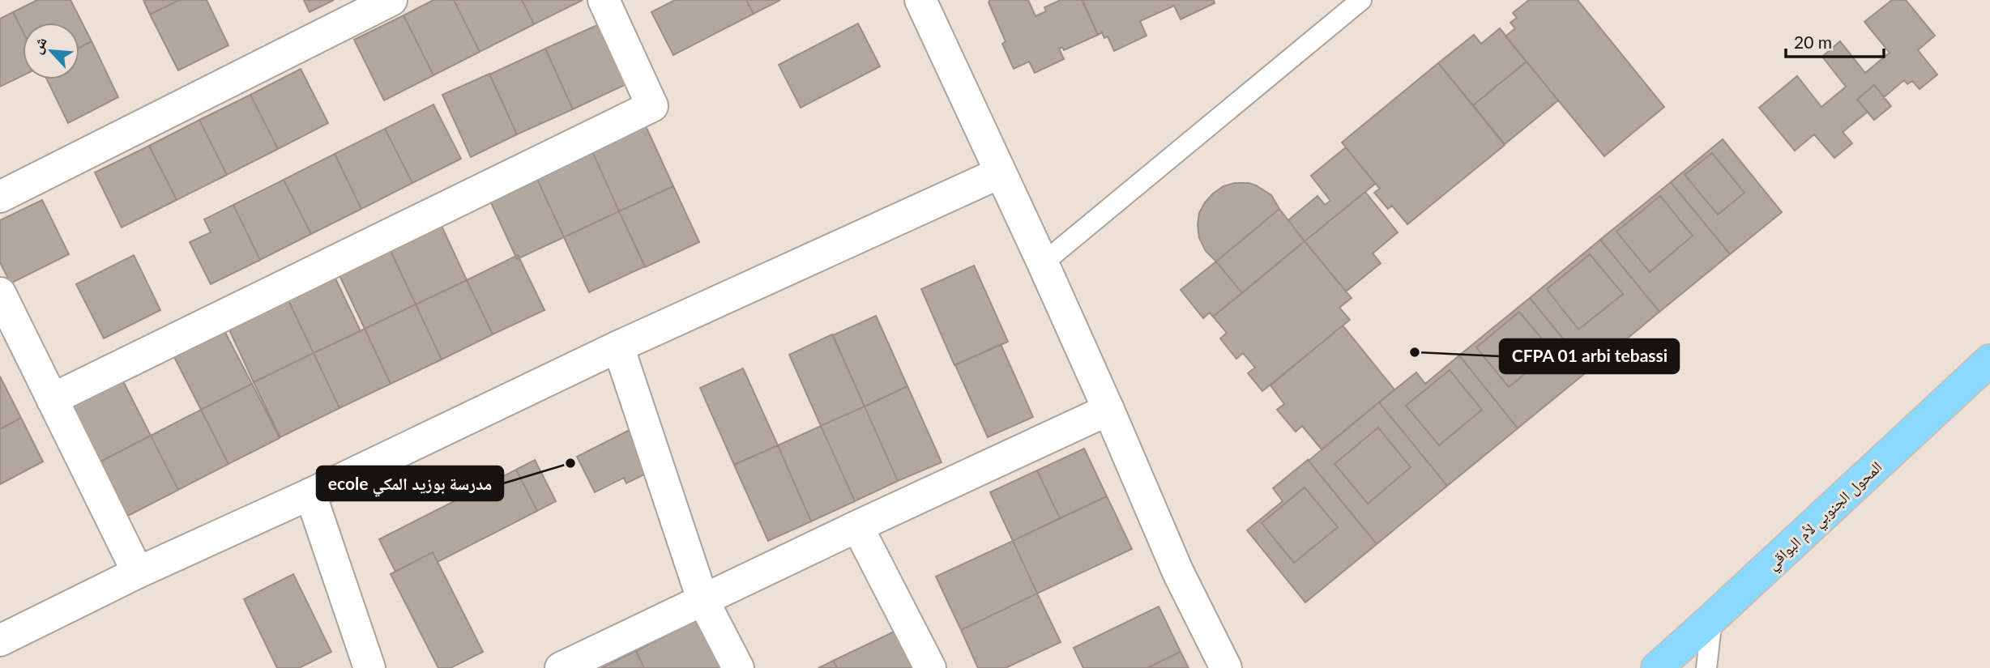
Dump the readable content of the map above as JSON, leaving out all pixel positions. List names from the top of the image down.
{
  "streets": {
    "main road": ["المحول الجنوبي لأم البواقي"]
  },
  "places": ["CFPA 01 arbi tebassi", "ecole مدرسة بوزيد المكي"],
  "scale_bar": "20 m",
  "north": "top left"
}
